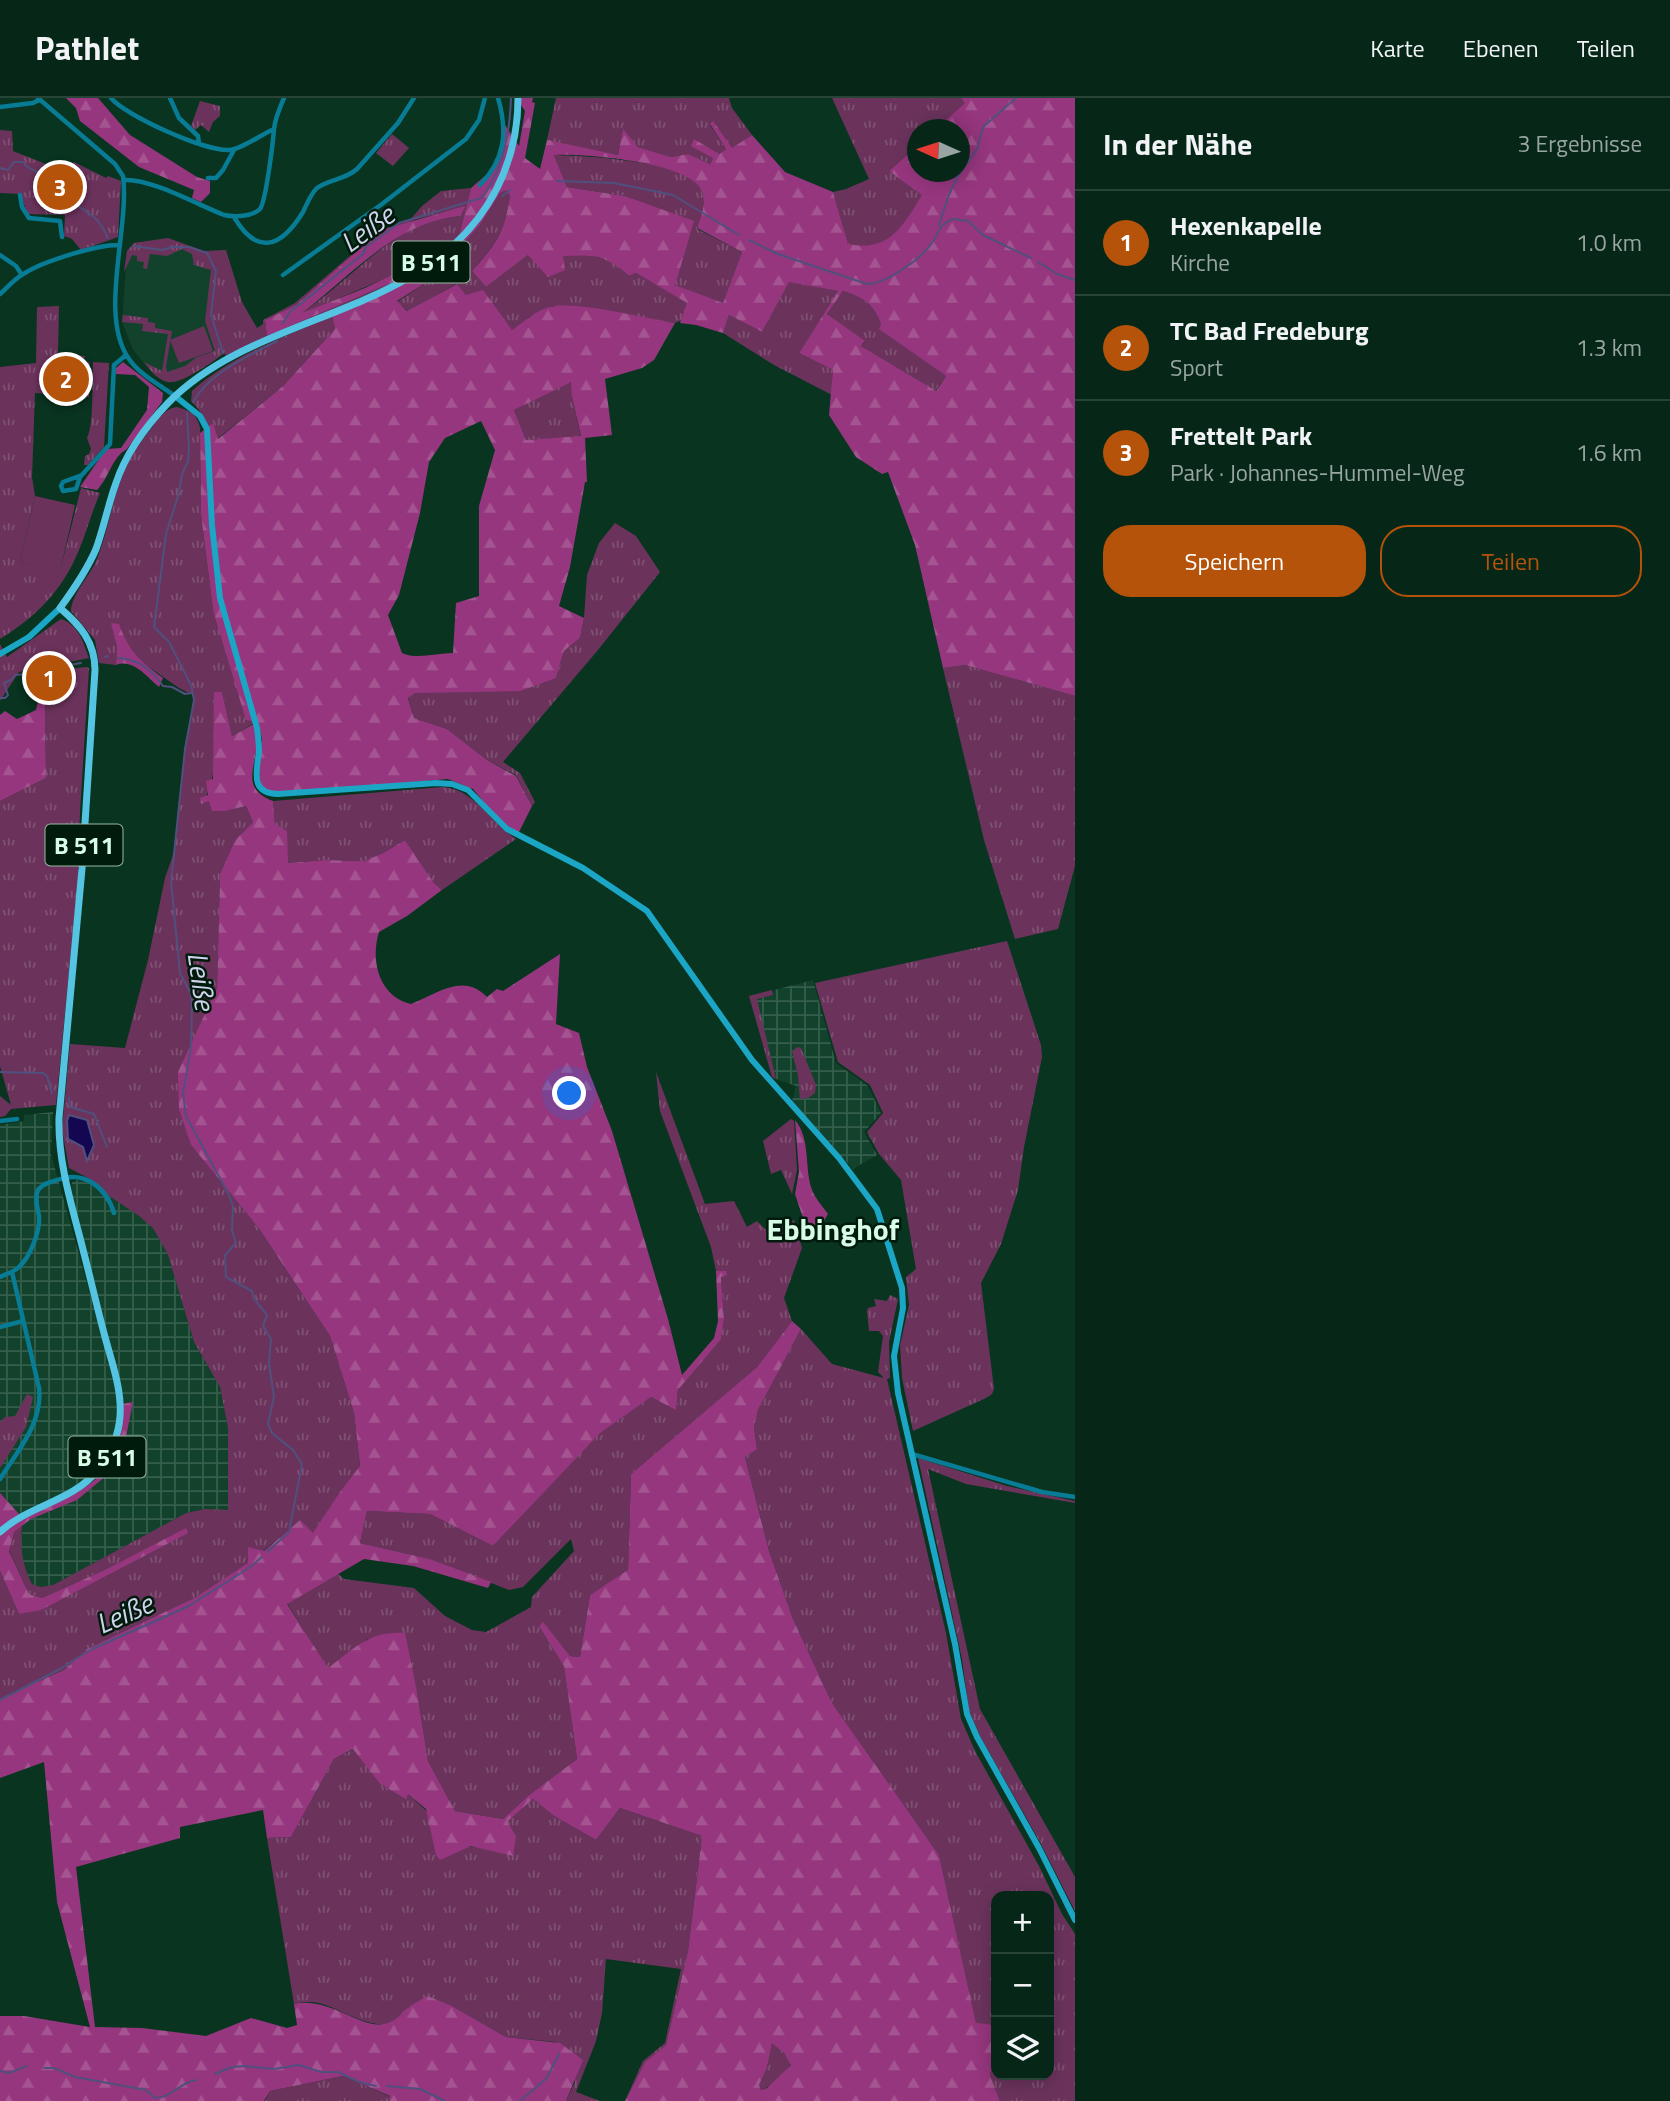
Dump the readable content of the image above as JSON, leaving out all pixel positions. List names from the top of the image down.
{
  "streets": {
    "main road": ["B 511"]
  },
  "districts": ["Ebbinghof"],
  "water": ["Leiße"],
  "north": "left",
  "page": {
    "header": "Pathlet",
    "nav": ["Karte", "Ebenen", "Teilen"],
    "heading": ["In der Nähe", "3 Ergebnisse"],
    "pins": ["3", "2", "1"],
    "list": [
      {
        "mark": "1",
        "name": "Hexenkapelle",
        "note": "Kirche",
        "value": "1.0 km"
      },
      {
        "mark": "2",
        "name": "TC Bad Fredeburg",
        "note": "Sport",
        "value": "1.3 km"
      },
      {
        "mark": "3",
        "name": "Frettelt Park",
        "note": "Park · Johannes-Hummel-Weg",
        "value": "1.6 km"
      }
    ],
    "buttons": ["Speichern", "Teilen"],
    "map_buttons": ["+", "−"]
  }
}
